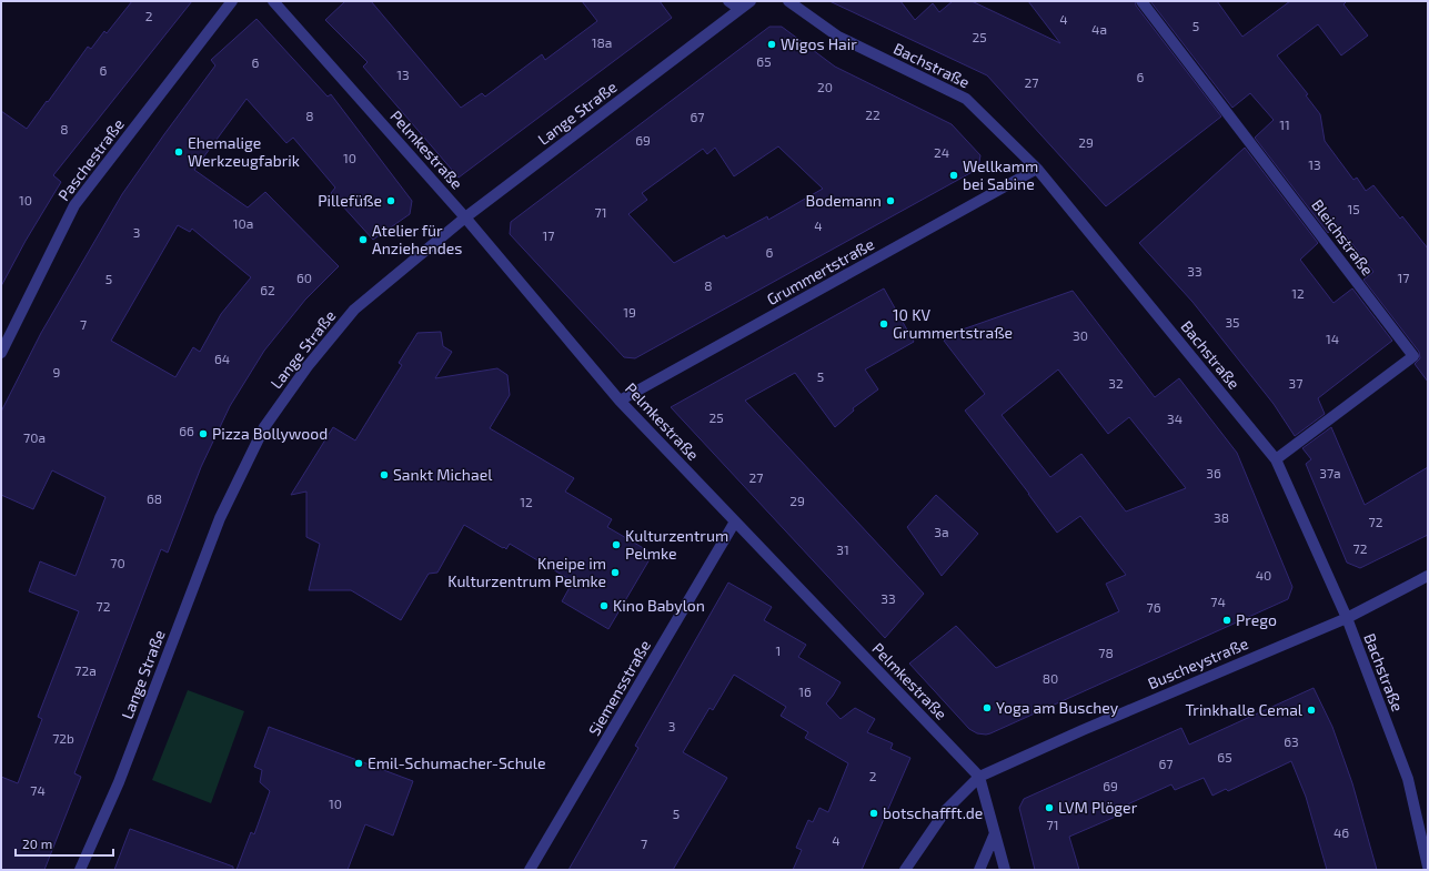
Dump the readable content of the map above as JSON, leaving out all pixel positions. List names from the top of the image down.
{
  "streets": {
    "street": [
      "Bachstraße",
      "Lange Straße",
      "Pelmkestraße",
      "Paschestraße",
      "Bleichstraße",
      "Grummertstraße",
      "Buscheystraße",
      "Siemensstraße"
    ]
  },
  "crossings": [
    ["Bachstraße", "Bleichstraße"],
    ["Bachstraße", "Grummertstraße"],
    ["Bachstraße", "Buscheystraße"],
    ["Lange Straße", "Pelmkestraße"],
    ["Pelmkestraße", "Grummertstraße"],
    ["Pelmkestraße", "Buscheystraße"],
    ["Pelmkestraße", "Siemensstraße"]
  ],
  "places": [
    "Wigos Hair",
    "Ehemalige Werkzeugfabrik",
    "Wellkamm bei Sabine",
    "Pillefüße",
    "Bodemann",
    "Atelier für Anziehendes",
    "10 KV Grummertstraße",
    "Pizza Bollywood",
    "Sankt Michael",
    "Kulturzentrum Pelmke",
    "Kneipe im Kulturzentrum Pelmke",
    "Kino Babylon",
    "Prego",
    "Yoga am Buschey",
    "Trinkhalle Cemal",
    "Emil-Schumacher-Schule",
    "LVM Plöger",
    "botschaffft.de"
  ],
  "house_numbers": [
    "2",
    "4",
    "5",
    "4a",
    "25",
    "18a",
    "65",
    "6",
    "6",
    "13",
    "6",
    "27",
    "20",
    "22",
    "8",
    "67",
    "11",
    "8",
    "69",
    "29",
    "24",
    "10",
    "13",
    "10",
    "15",
    "71",
    "10a",
    "4",
    "3",
    "17",
    "6",
    "33",
    "60",
    "17",
    "5",
    "8",
    "62",
    "12",
    "19",
    "35",
    "7",
    "30",
    "14",
    "64",
    "9",
    "5",
    "32",
    "37",
    "25",
    "34",
    "66",
    "70a",
    "36",
    "37a",
    "27",
    "68",
    "29",
    "12",
    "38",
    "72",
    "3a",
    "72",
    "31",
    "70",
    "40",
    "33",
    "74",
    "72",
    "76",
    "1",
    "78",
    "72a",
    "80",
    "16",
    "3",
    "72b",
    "63",
    "65",
    "67",
    "2",
    "69",
    "74",
    "10",
    "5",
    "71",
    "46",
    "4",
    "7"
  ],
  "scale_bar": "20 m"
}
